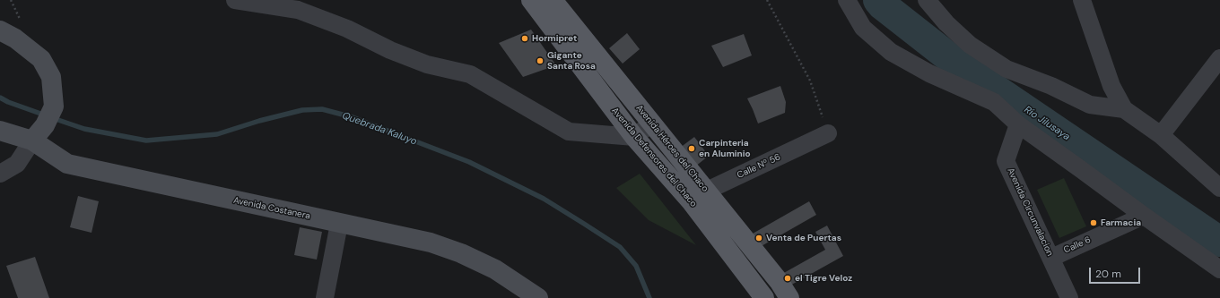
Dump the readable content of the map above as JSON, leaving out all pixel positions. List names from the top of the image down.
{
  "streets": {
    "main road": ["Avenida Héroes del Chaco", "Avenida Defensores del Chaco", "Avenida Costanera"],
    "street": ["Calle Nº 56", "Avenida Circunvalacion", "Calle 6"]
  },
  "crossings": [
    ["Avenida Héroes del Chaco", "Calle Nº 56"],
    ["Avenida Defensores del Chaco", "Calle Nº 56"],
    ["Avenida Circunvalacion", "Calle 6"]
  ],
  "water": ["Río Jilusaya", "Quebrada Kaluyo"],
  "places": [
    "Hormipret",
    "Gigante Santa Rosa",
    "Carpinteria en Aluminio",
    "Farmacia",
    "Venta de Puertas",
    "el Tigre Veloz"
  ],
  "scale_bar": "20 m"
}
